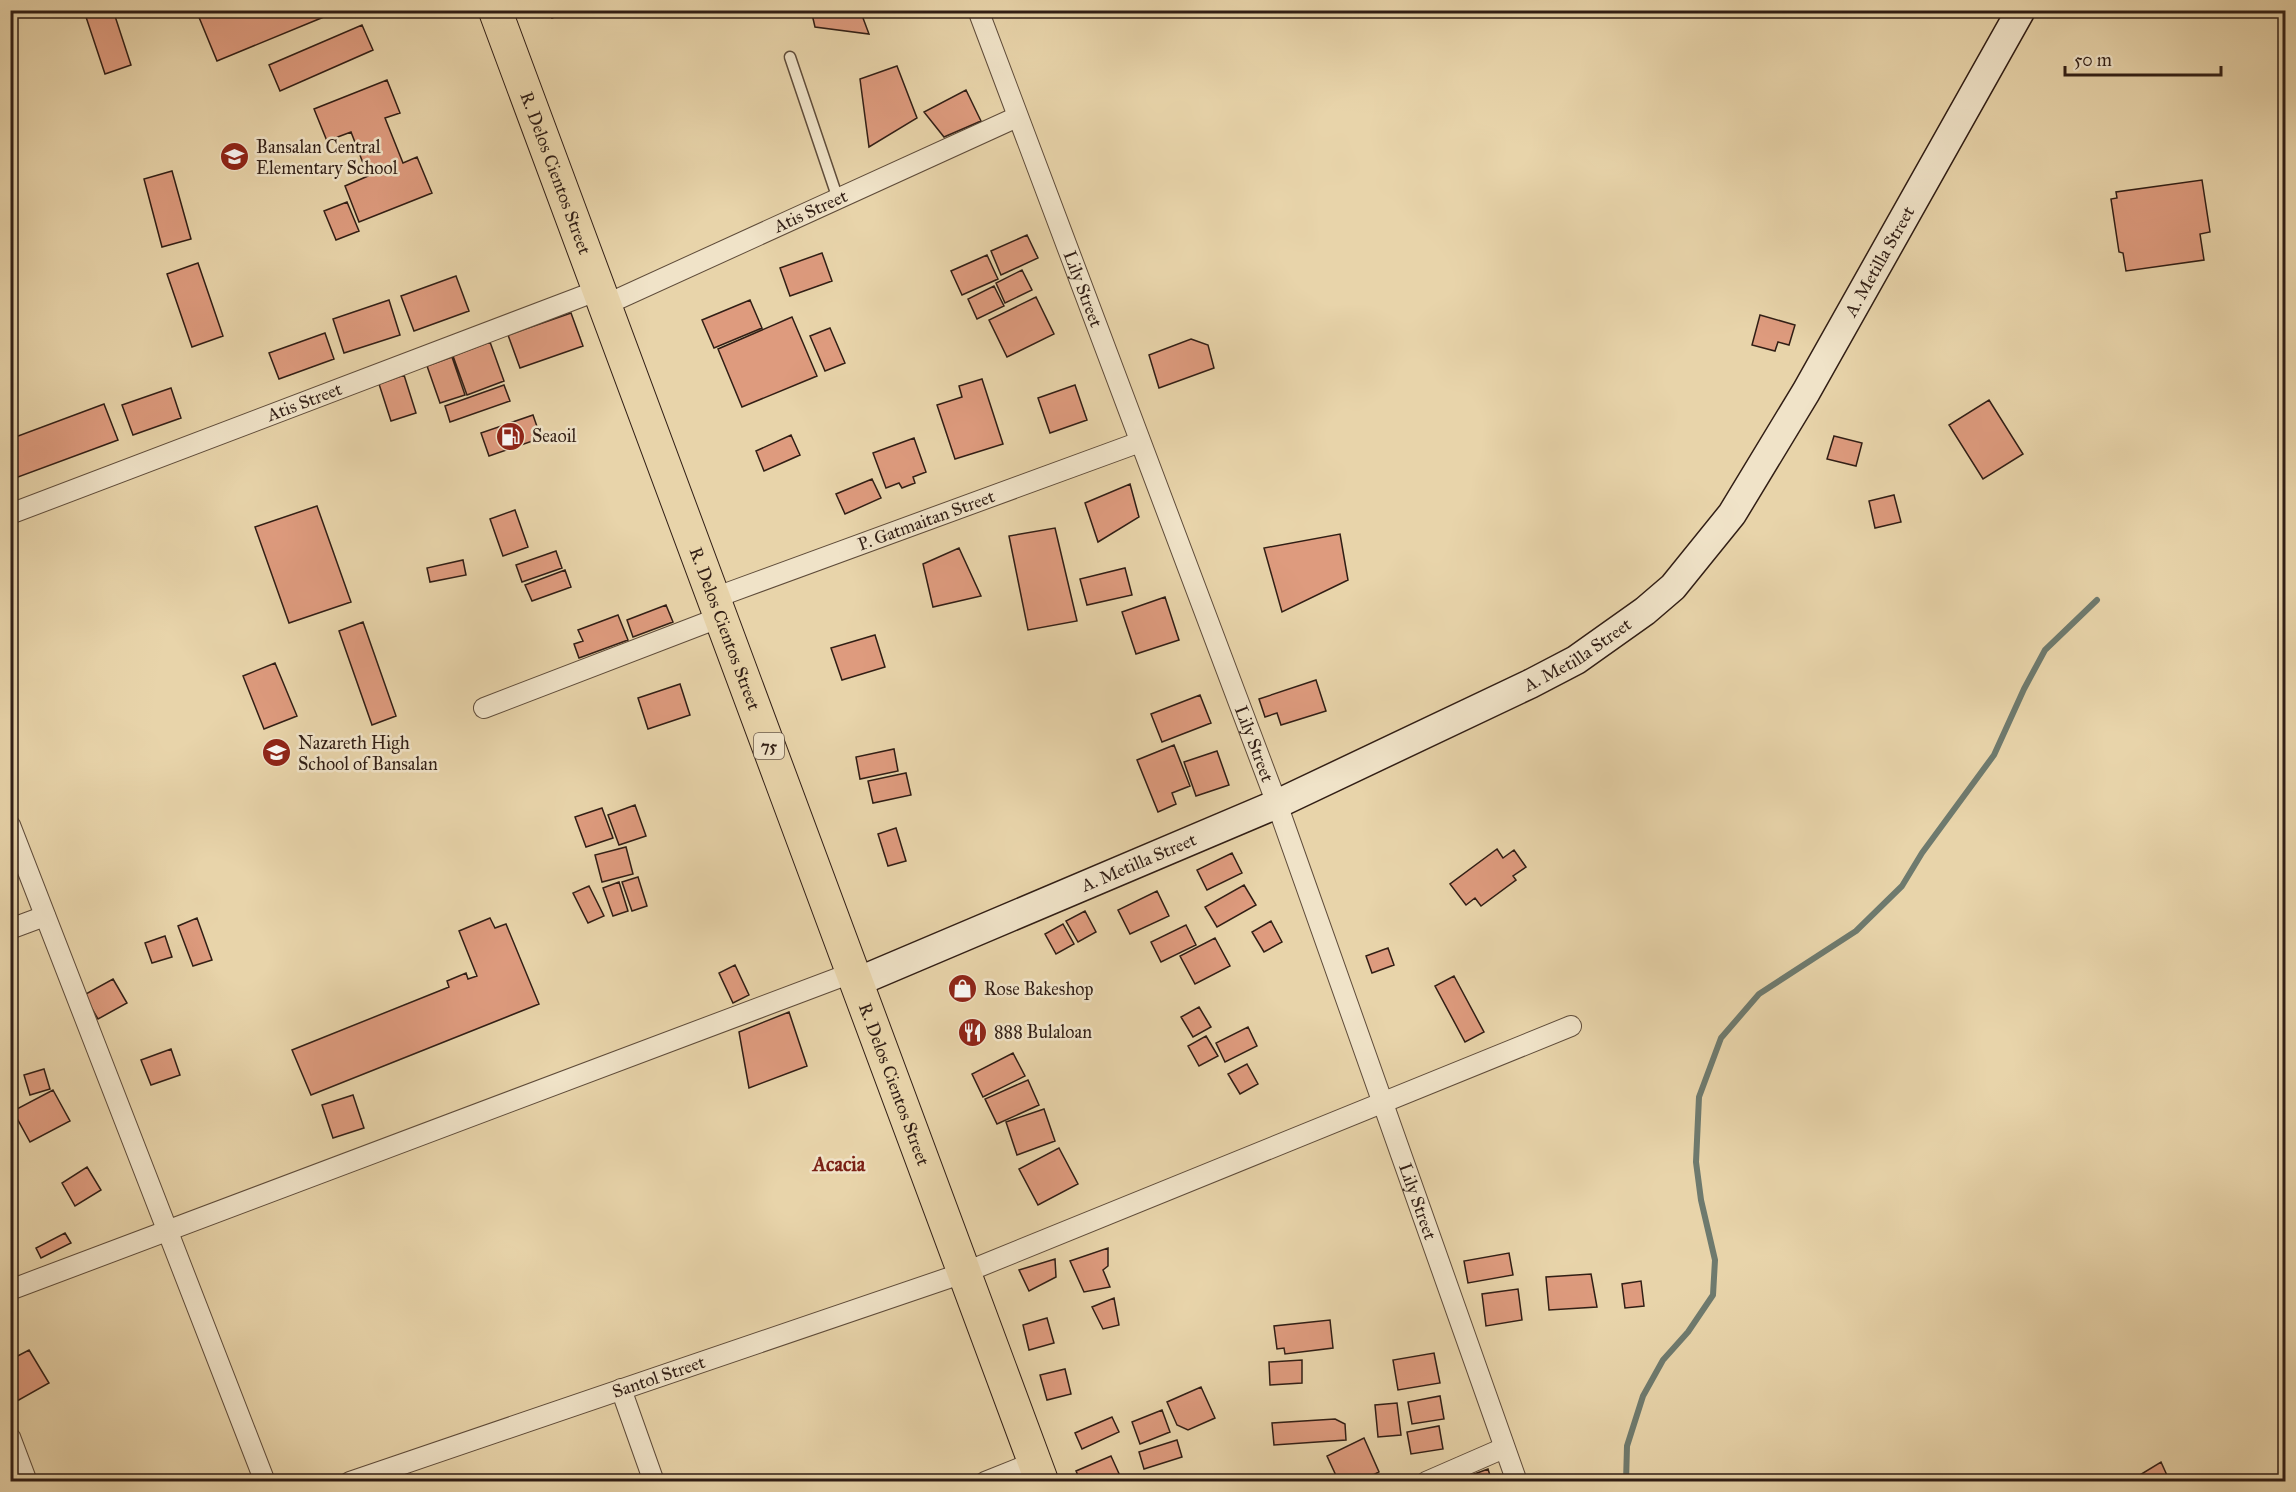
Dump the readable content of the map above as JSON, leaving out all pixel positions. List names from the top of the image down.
{
  "streets": {
    "highway": ["R. Delos Cientos Street", "75"],
    "main road": ["A. Metilla Street"],
    "street": [
      "Atis Street",
      "Lily Street",
      "P. Gatmaitan Street",
      "Santol Street"
    ]
  },
  "crossings": [
    ["R. Delos Cientos Street", "Atis Street"],
    ["R. Delos Cientos Street", "A. Metilla Street"],
    ["R. Delos Cientos Street", "P. Gatmaitan Street"],
    ["R. Delos Cientos Street", "Santol Street"],
    ["Atis Street", "Lily Street"],
    ["A. Metilla Street", "Lily Street"],
    ["Lily Street", "P. Gatmaitan Street"],
    ["Lily Street", "Santol Street"]
  ],
  "districts": ["Acacia"],
  "places": {
    "school or university": ["Bansalan Central Elementary School", "Nazareth High School of Bansalan"],
    "fuel station": ["Seaoil"],
    "shop": ["Rose Bakeshop"],
    "restaurant": ["888 Bulaloan"]
  },
  "scale_bar": "50 m"
}
